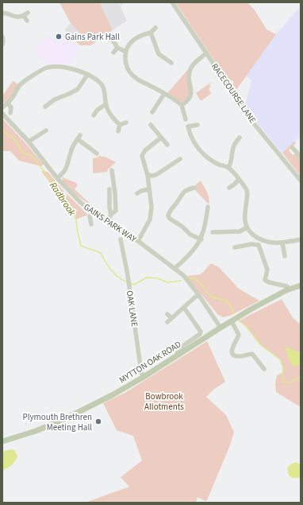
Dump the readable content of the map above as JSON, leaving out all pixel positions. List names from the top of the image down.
{
  "streets": {
    "main road": ["MYTTON OAK ROAD"],
    "street": ["RACECOURSE LANE", "GAINS PARK WAY", "OAK LANE"]
  },
  "crossings": [
    ["GAINS PARK WAY", "MYTTON OAK ROAD"],
    ["OAK LANE", "MYTTON OAK ROAD"]
  ],
  "water": ["Radbrook"],
  "parks": ["Bowbrook Allotments"],
  "places": ["Gains Park Hall", "Plymouth Brethren Meeting Hall"]
}
